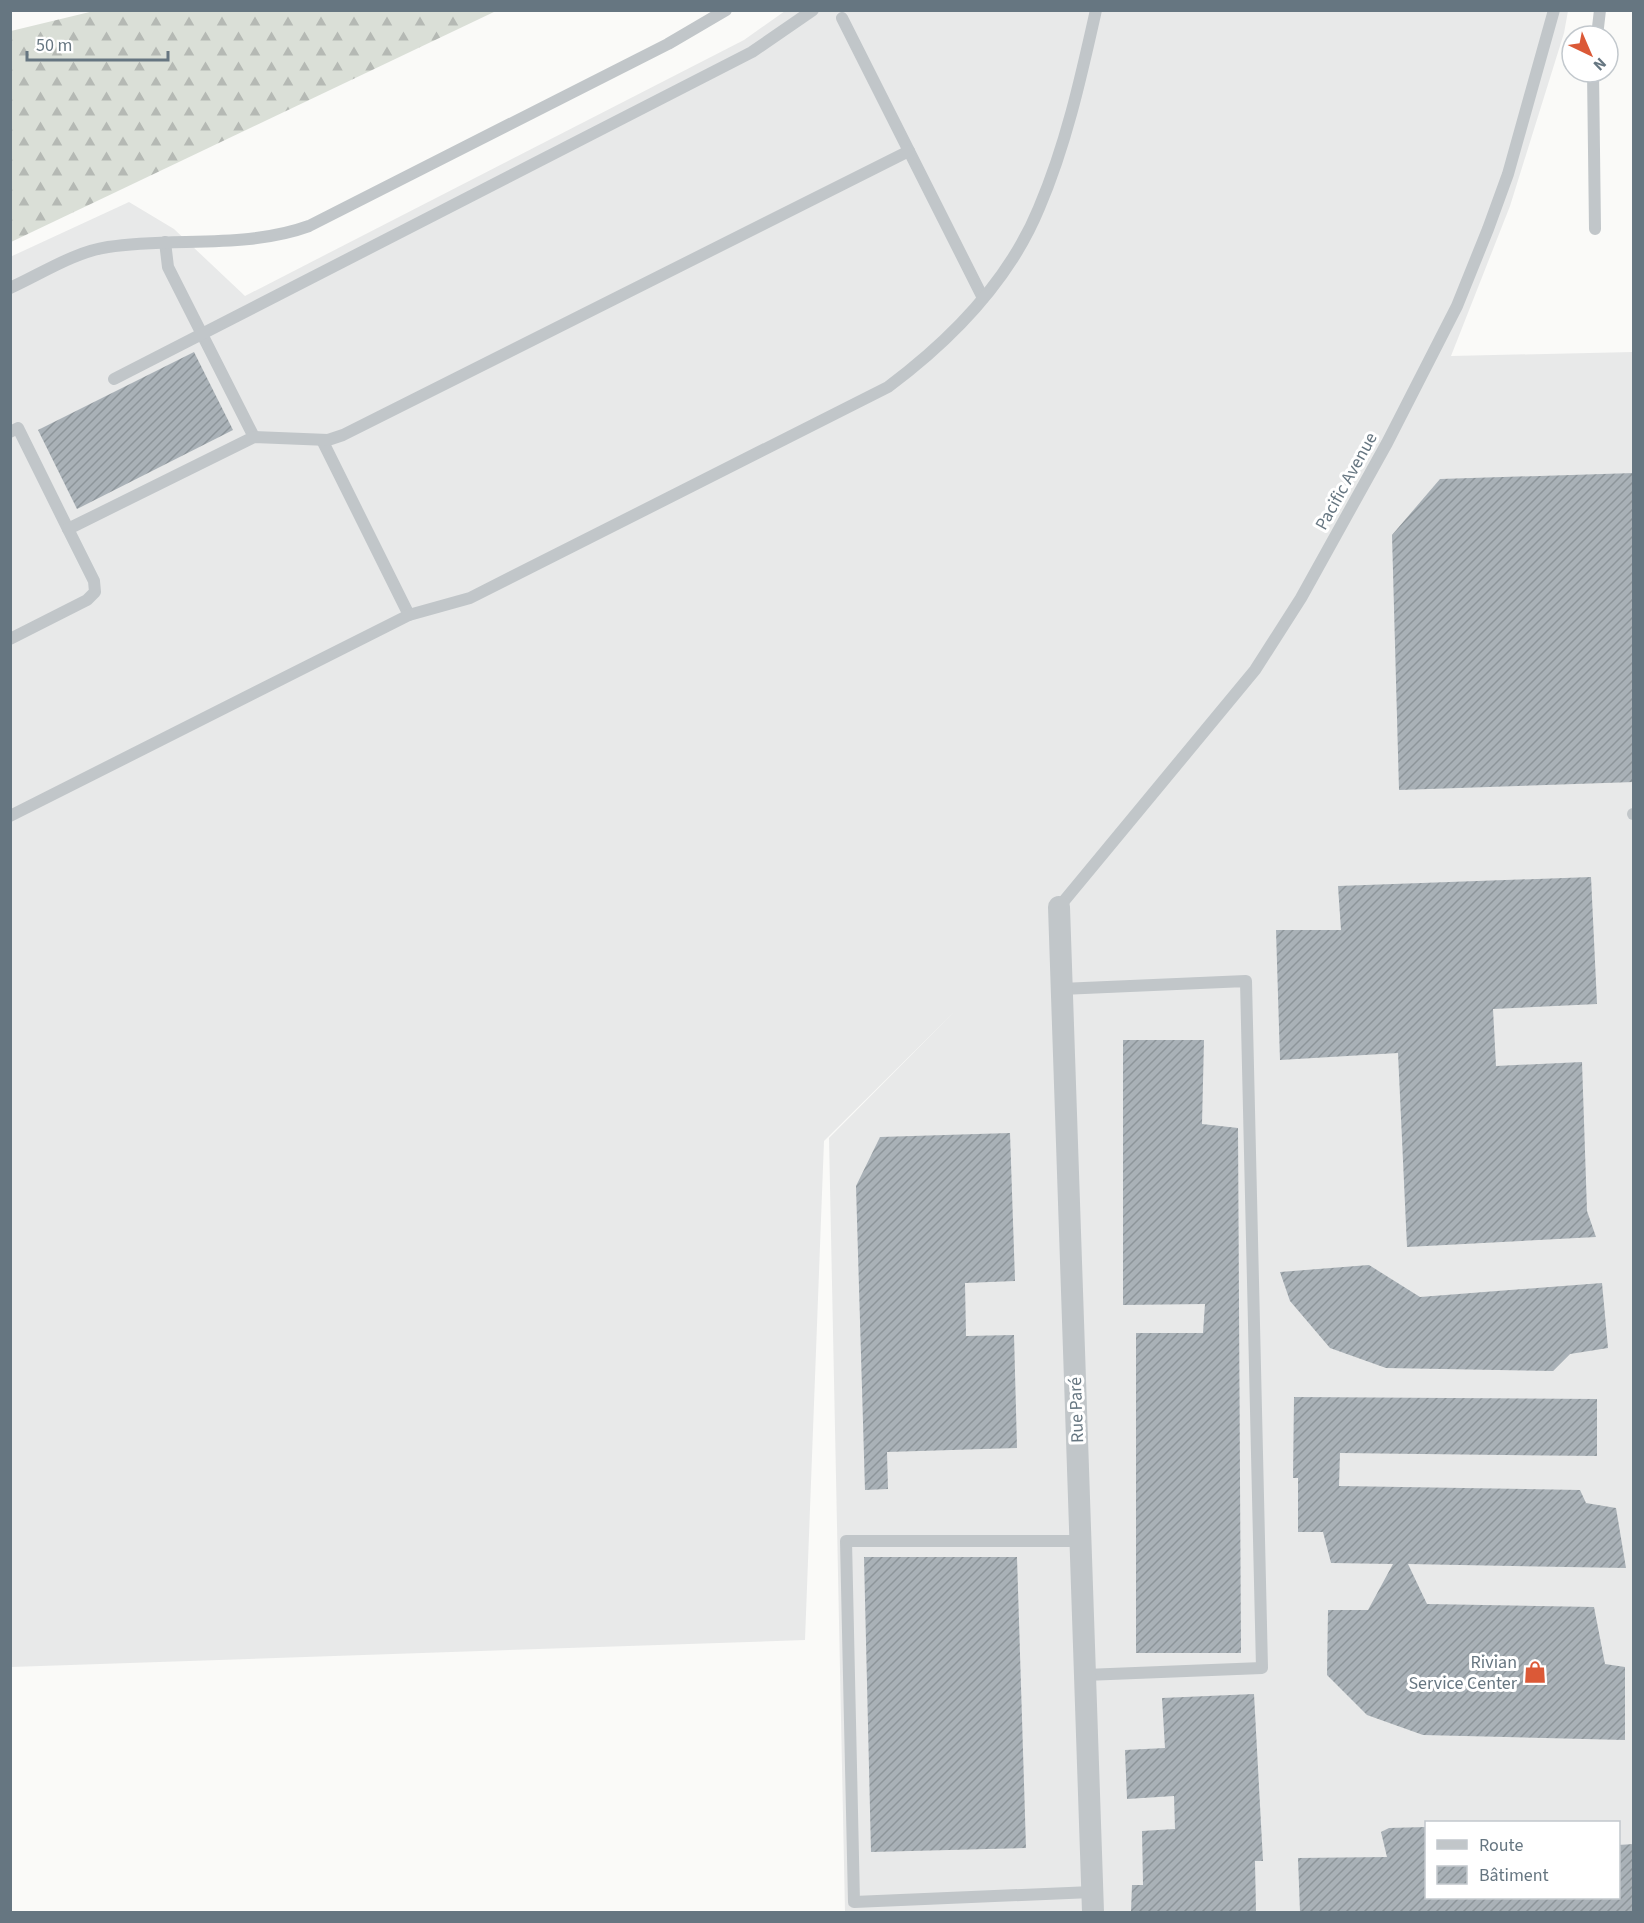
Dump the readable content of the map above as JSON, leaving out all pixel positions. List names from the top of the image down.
{
  "streets": {
    "street": ["Rue Paré"],
    "lane": ["Pacific Avenue"]
  },
  "crossings": [
    ["Pacific Avenue", "Rue Paré"]
  ],
  "places": {
    "shop": ["Rivian Service Center"]
  },
  "legend": ["Route", "Bâtiment"],
  "scale_bar": "50 m",
  "north": "bottom right"
}
